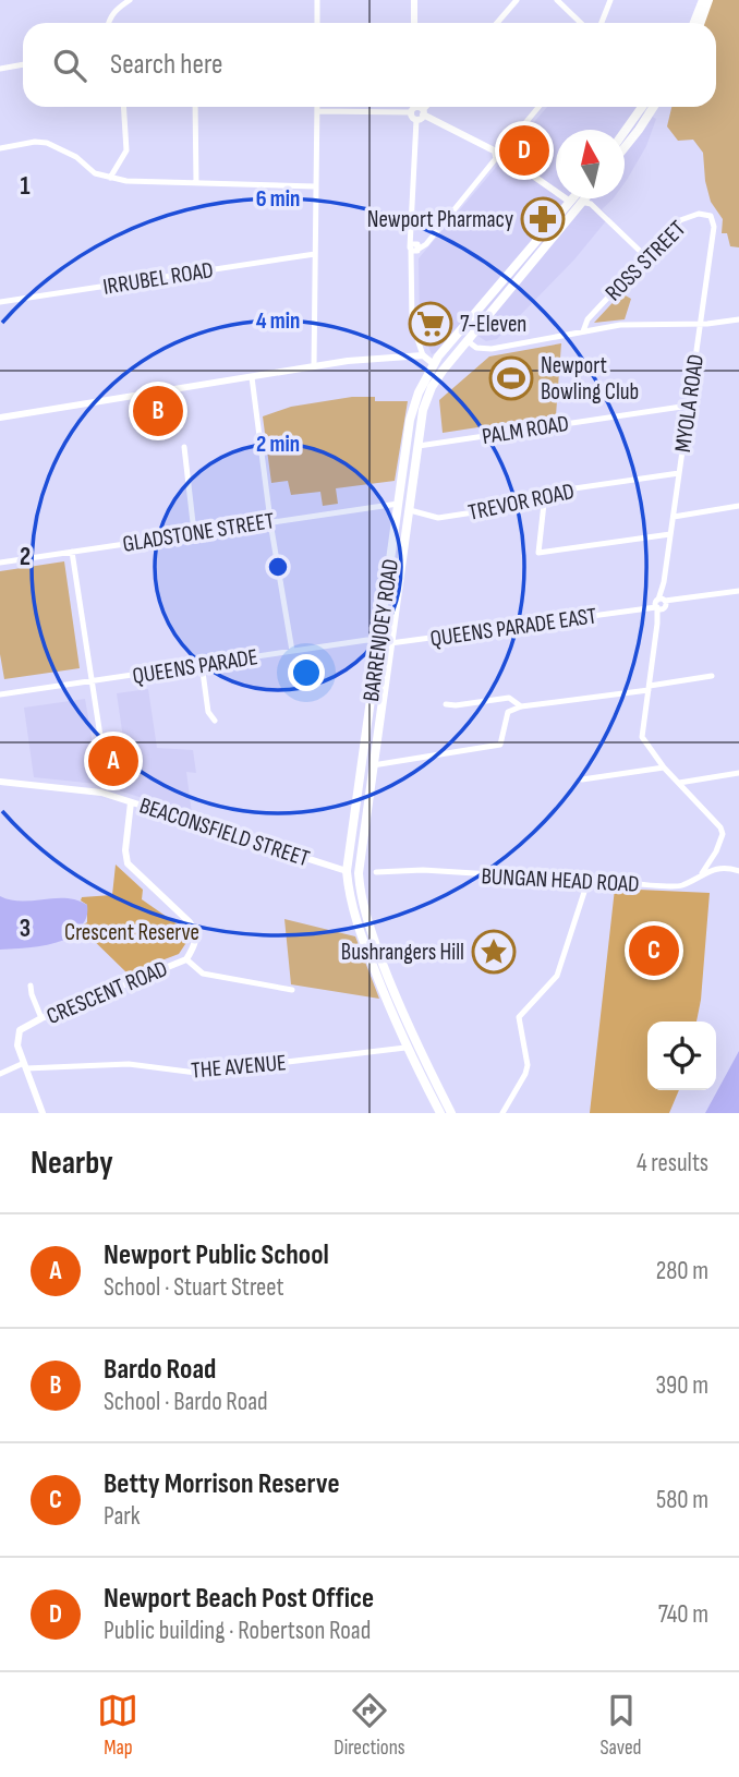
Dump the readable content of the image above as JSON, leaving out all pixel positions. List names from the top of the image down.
{
  "streets": {
    "main road": [
      "PALM ROAD",
      "BARRENJOEY ROAD",
      "QUEENS PARADE",
      "BEACONSFIELD STREET"
    ],
    "street": [
      "ROSS STREET",
      "IRRUBEL ROAD",
      "MYOLA ROAD",
      "TREVOR ROAD",
      "GLADSTONE STREET",
      "QUEENS PARADE EAST",
      "BUNGAN HEAD ROAD",
      "CRESCENT ROAD",
      "THE AVENUE"
    ]
  },
  "crossings": [
    ["ROSS STREET", "MYOLA ROAD"],
    ["MYOLA ROAD", "PALM ROAD"],
    ["MYOLA ROAD", "TREVOR ROAD"],
    ["MYOLA ROAD", "QUEENS PARADE EAST"],
    ["MYOLA ROAD", "BUNGAN HEAD ROAD"],
    ["PALM ROAD", "BARRENJOEY ROAD"],
    ["TREVOR ROAD", "BARRENJOEY ROAD"],
    ["GLADSTONE STREET", "BARRENJOEY ROAD"],
    ["QUEENS PARADE EAST", "BARRENJOEY ROAD"],
    ["QUEENS PARADE EAST", "QUEENS PARADE"],
    ["BARRENJOEY ROAD", "QUEENS PARADE"],
    ["BARRENJOEY ROAD", "BEACONSFIELD STREET"],
    ["BARRENJOEY ROAD", "THE AVENUE"],
    ["BEACONSFIELD STREET", "CRESCENT ROAD"],
    ["CRESCENT ROAD", "THE AVENUE"]
  ],
  "parks": ["Crescent Reserve"],
  "places": {
    "pharmacy": ["Newport Pharmacy"],
    "supermarket": ["7-Eleven"],
    "sports": ["Newport Bowling Club"],
    "place": ["Bushrangers Hill"]
  },
  "north": "top",
  "page": {
    "search": "Search here",
    "pins": [
      "D",
      "B",
      "A",
      "C"
    ],
    "heading": ["Nearby", "4 results"],
    "list": [
      {
        "mark": "A",
        "name": "Newport Public School",
        "note": "School · Stuart Street",
        "value": "280 m"
      },
      {
        "mark": "B",
        "name": "Bardo Road",
        "note": "School · Bardo Road",
        "value": "390 m"
      },
      {
        "mark": "C",
        "name": "Betty Morrison Reserve",
        "note": "Park",
        "value": "580 m"
      },
      {
        "mark": "D",
        "name": "Newport Beach Post Office",
        "note": "Public building · Robertson Road",
        "value": "740 m"
      }
    ],
    "nav": ["Map", "Directions", "Saved"]
  },
  "grid": {
    "rows": ["1", "2", "3"]
  },
  "rings": ["6 min", "4 min", "2 min"]
}
